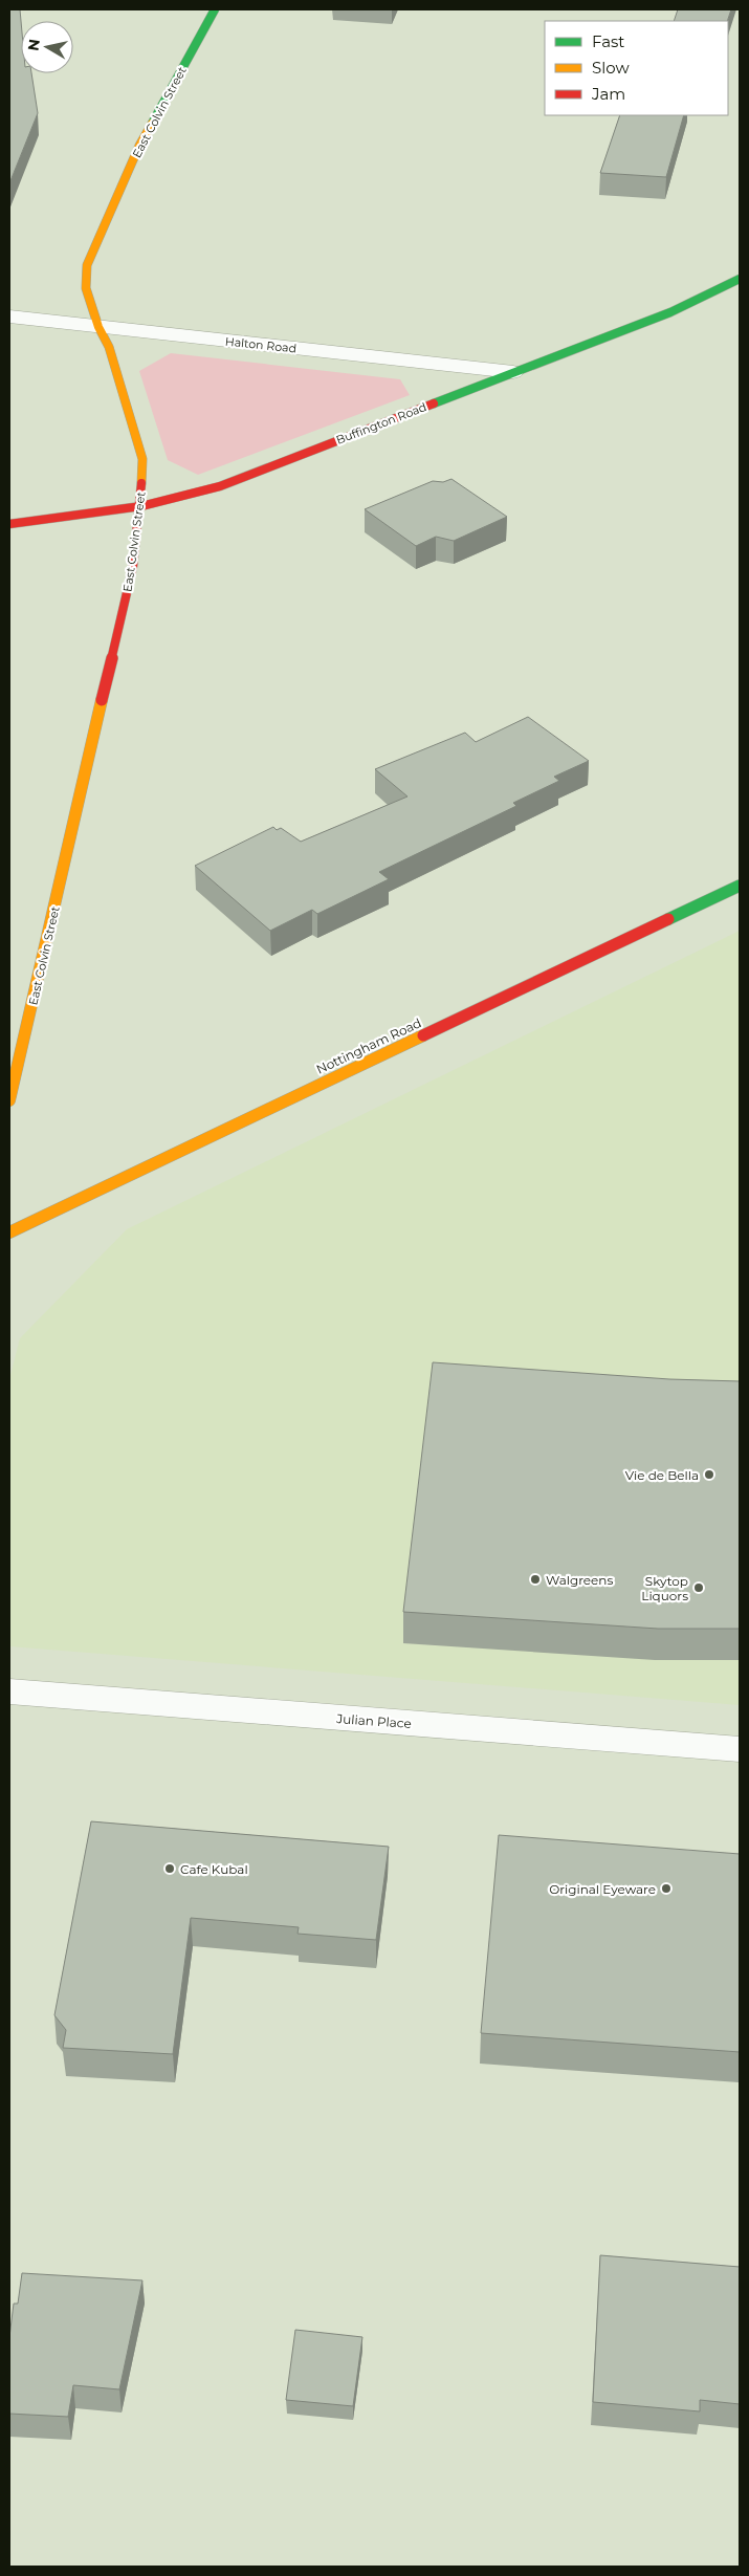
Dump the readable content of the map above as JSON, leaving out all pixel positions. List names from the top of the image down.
{
  "streets": {
    "street": [
      "East Colvin Street",
      "Halton Road",
      "Buffington Road",
      "Nottingham Road",
      "Julian Place"
    ]
  },
  "crossings": [
    ["East Colvin Street", "Halton Road"],
    ["East Colvin Street", "Buffington Road"],
    ["Halton Road", "Buffington Road"]
  ],
  "places": [
    "Vie de Bella",
    "Walgreens",
    "Skytop Liquors",
    "Cafe Kubal",
    "Original Eyeware"
  ],
  "legend": ["Fast", "Slow", "Jam"],
  "north": "left"
}
